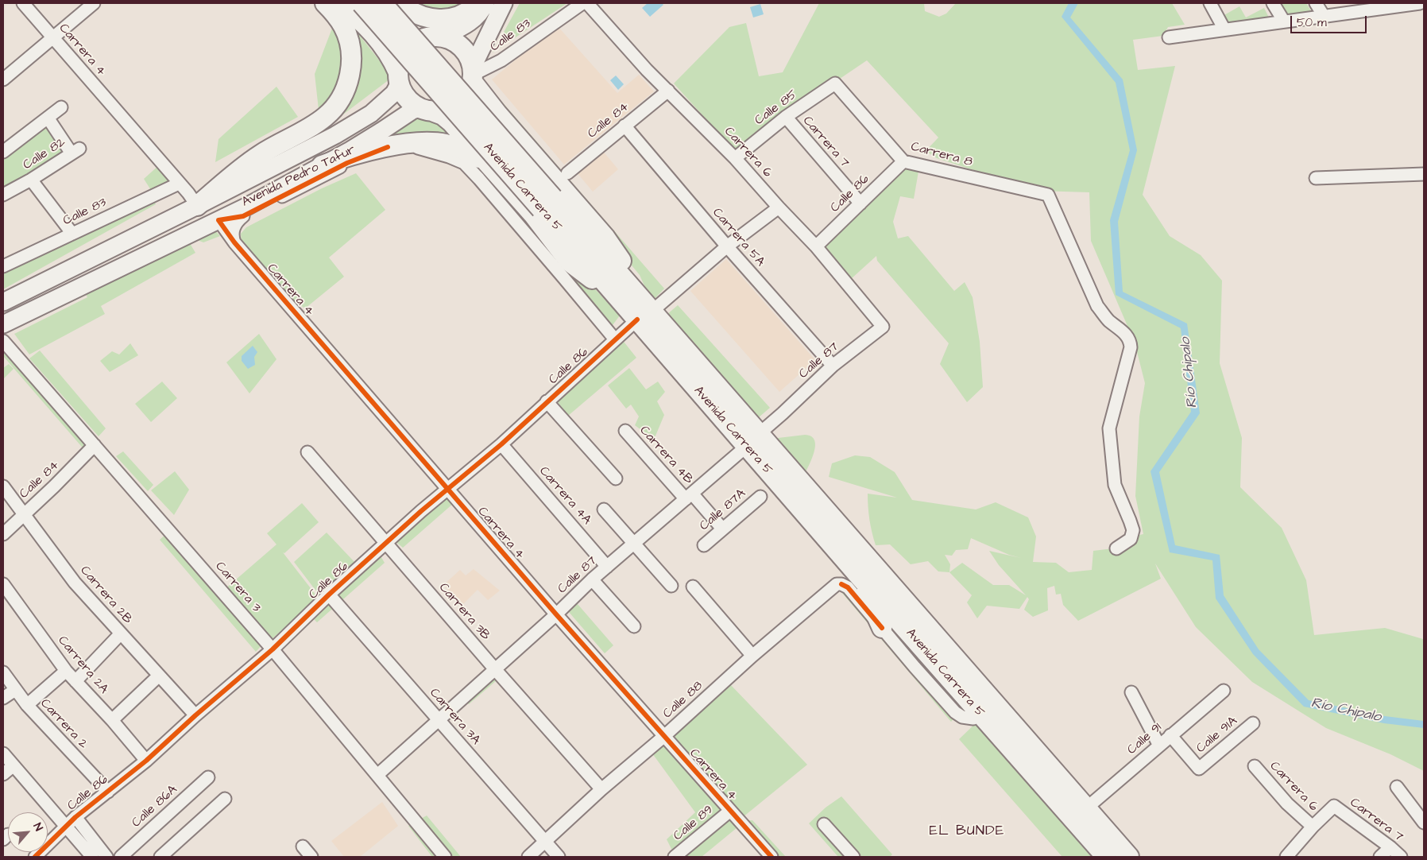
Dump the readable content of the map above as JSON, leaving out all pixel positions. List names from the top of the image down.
{
  "streets": {
    "main road": ["Avenida Pedro Tafur", "Avenida Carrera 5"],
    "street": [
      "Calle 83",
      "Carrera 4",
      "Calle 85",
      "Calle 84",
      "Carrera 7",
      "Carrera 6",
      "Calle 82",
      "Carrera 8",
      "Calle 86",
      "Carrera 5A",
      "Calle 87",
      "Carrera 4B",
      "Carrera 4A",
      "Calle 87A",
      "Carrera 3",
      "Carrera 2B",
      "Carrera 3B",
      "Carrera 2A",
      "Calle 88",
      "Carrera 3A",
      "Carrera 2",
      "Calle 91A",
      "Calle 91",
      "Calle 86A",
      "Calle 89"
    ]
  },
  "crossings": [
    ["Calle 83", "Carrera 4"],
    ["Calle 83", "Avenida Pedro Tafur"],
    ["Calle 83", "Avenida Carrera 5"],
    ["Carrera 4", "Avenida Pedro Tafur"],
    ["Carrera 4", "Calle 86"],
    ["Carrera 4", "Calle 87"],
    ["Carrera 4", "Calle 88"],
    ["Carrera 4", "Calle 89"],
    ["Calle 85", "Carrera 7"],
    ["Calle 85", "Carrera 6"],
    ["Calle 85", "Carrera 8"],
    ["Calle 84", "Carrera 6"],
    ["Calle 84", "Carrera 5A"],
    ["Calle 84", "Carrera 3"],
    ["Calle 84", "Carrera 2B"],
    ["Carrera 7", "Carrera 6"],
    ["Carrera 7", "Calle 86"],
    ["Carrera 6", "Calle 86"],
    ["Carrera 6", "Calle 87"],
    ["Carrera 8", "Calle 86"],
    ["Avenida Pedro Tafur", "Avenida Carrera 5"],
    ["Avenida Carrera 5", "Calle 86"],
    ["Avenida Carrera 5", "Calle 87"],
    ["Avenida Carrera 5", "Calle 91"],
    ["Calle 86", "Carrera 5A"],
    ["Calle 86", "Carrera 4A"],
    ["Calle 86", "Carrera 3"],
    ["Calle 86", "Carrera 2B"],
    ["Calle 86", "Carrera 3B"],
    ["Calle 86", "Carrera 2A"],
    ["Calle 86", "Carrera 3A"],
    ["Calle 86", "Carrera 2"],
    ["Carrera 5A", "Calle 87"],
    ["Calle 87", "Carrera 4B"],
    ["Calle 87", "Carrera 4A"],
    ["Calle 87", "Carrera 3"],
    ["Calle 87", "Carrera 3B"],
    ["Calle 87", "Carrera 3A"],
    ["Carrera 4B", "Calle 87A"],
    ["Carrera 3B", "Calle 88"],
    ["Calle 88", "Carrera 3A"],
    ["Calle 91A", "Calle 91"]
  ],
  "districts": ["EL BUNDE"],
  "water": ["Río Chipalo"],
  "scale_bar": "50 m",
  "north": "top right"
}
